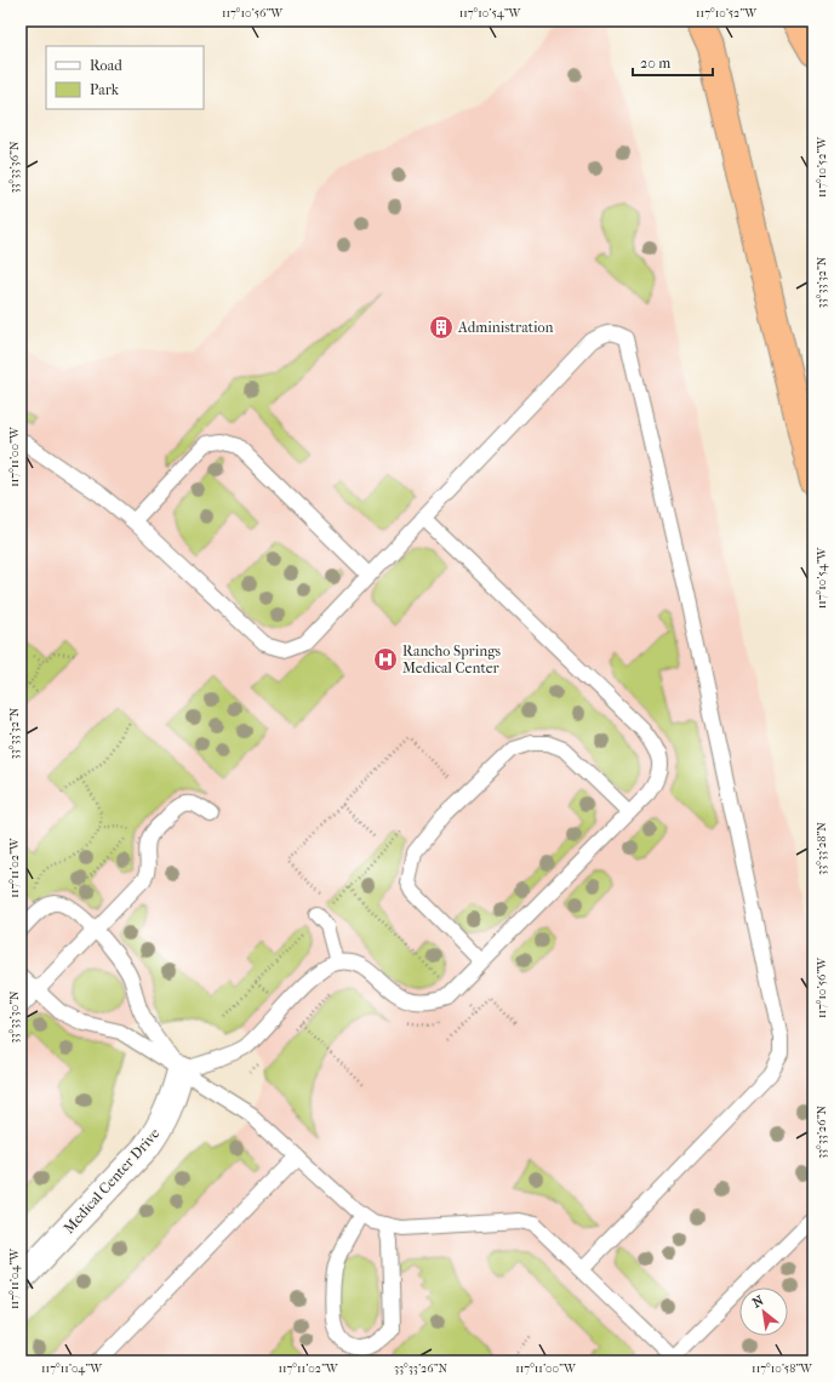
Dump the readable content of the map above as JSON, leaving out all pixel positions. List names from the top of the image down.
{
  "streets": {
    "street": ["Medical Center Drive"]
  },
  "places": {
    "building": ["Administration"],
    "hospital": ["Rancho Springs Medical Center"]
  },
  "legend": ["Road", "Park"],
  "scale_bar": "20 m",
  "north": "top left",
  "coordinates": [
    "117°10'56\"W",
    "117°10'54\"W",
    "117°10'52\"W",
    "33°33'36\"N",
    "33°33'32\"N",
    "117°11'00\"W",
    "33°33'28\"N",
    "117°11'02\"W",
    "33°33'30\"N",
    "33°33'26\"N",
    "117°11'04\"W",
    "117°10'58\"W"
  ]
}
